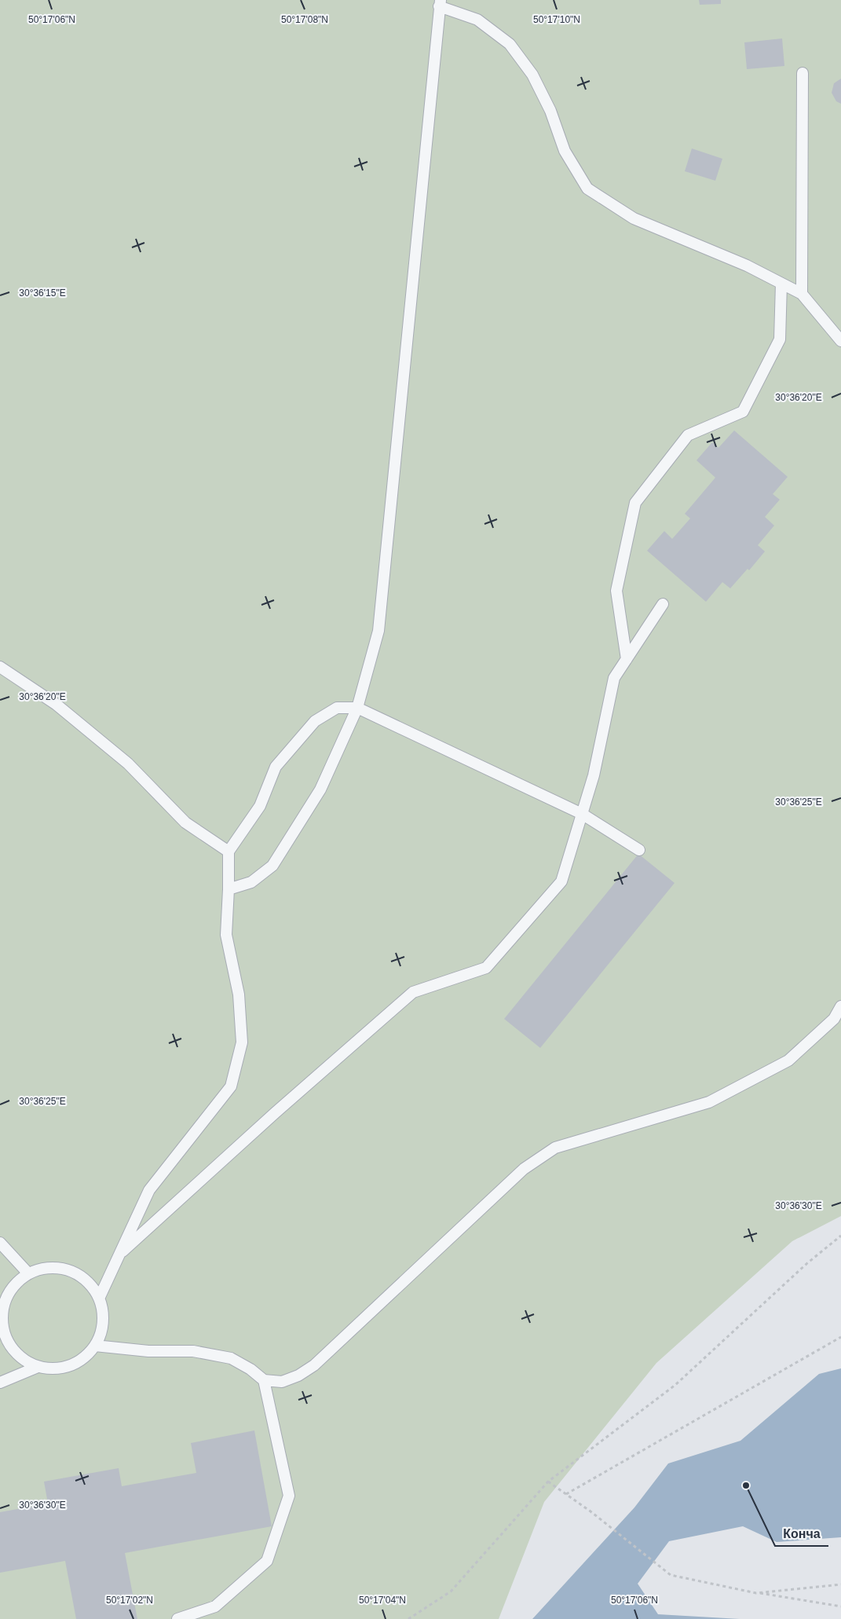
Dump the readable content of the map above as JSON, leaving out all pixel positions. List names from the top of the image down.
{
  "places": ["Конча"],
  "coordinates": [
    "50°17'06\"N",
    "50°17'08\"N",
    "50°17'10\"N",
    "30°36'15\"E",
    "30°36'20\"E",
    "30°36'25\"E",
    "30°36'30\"E",
    "50°17'02\"N",
    "50°17'04\"N"
  ]
}
